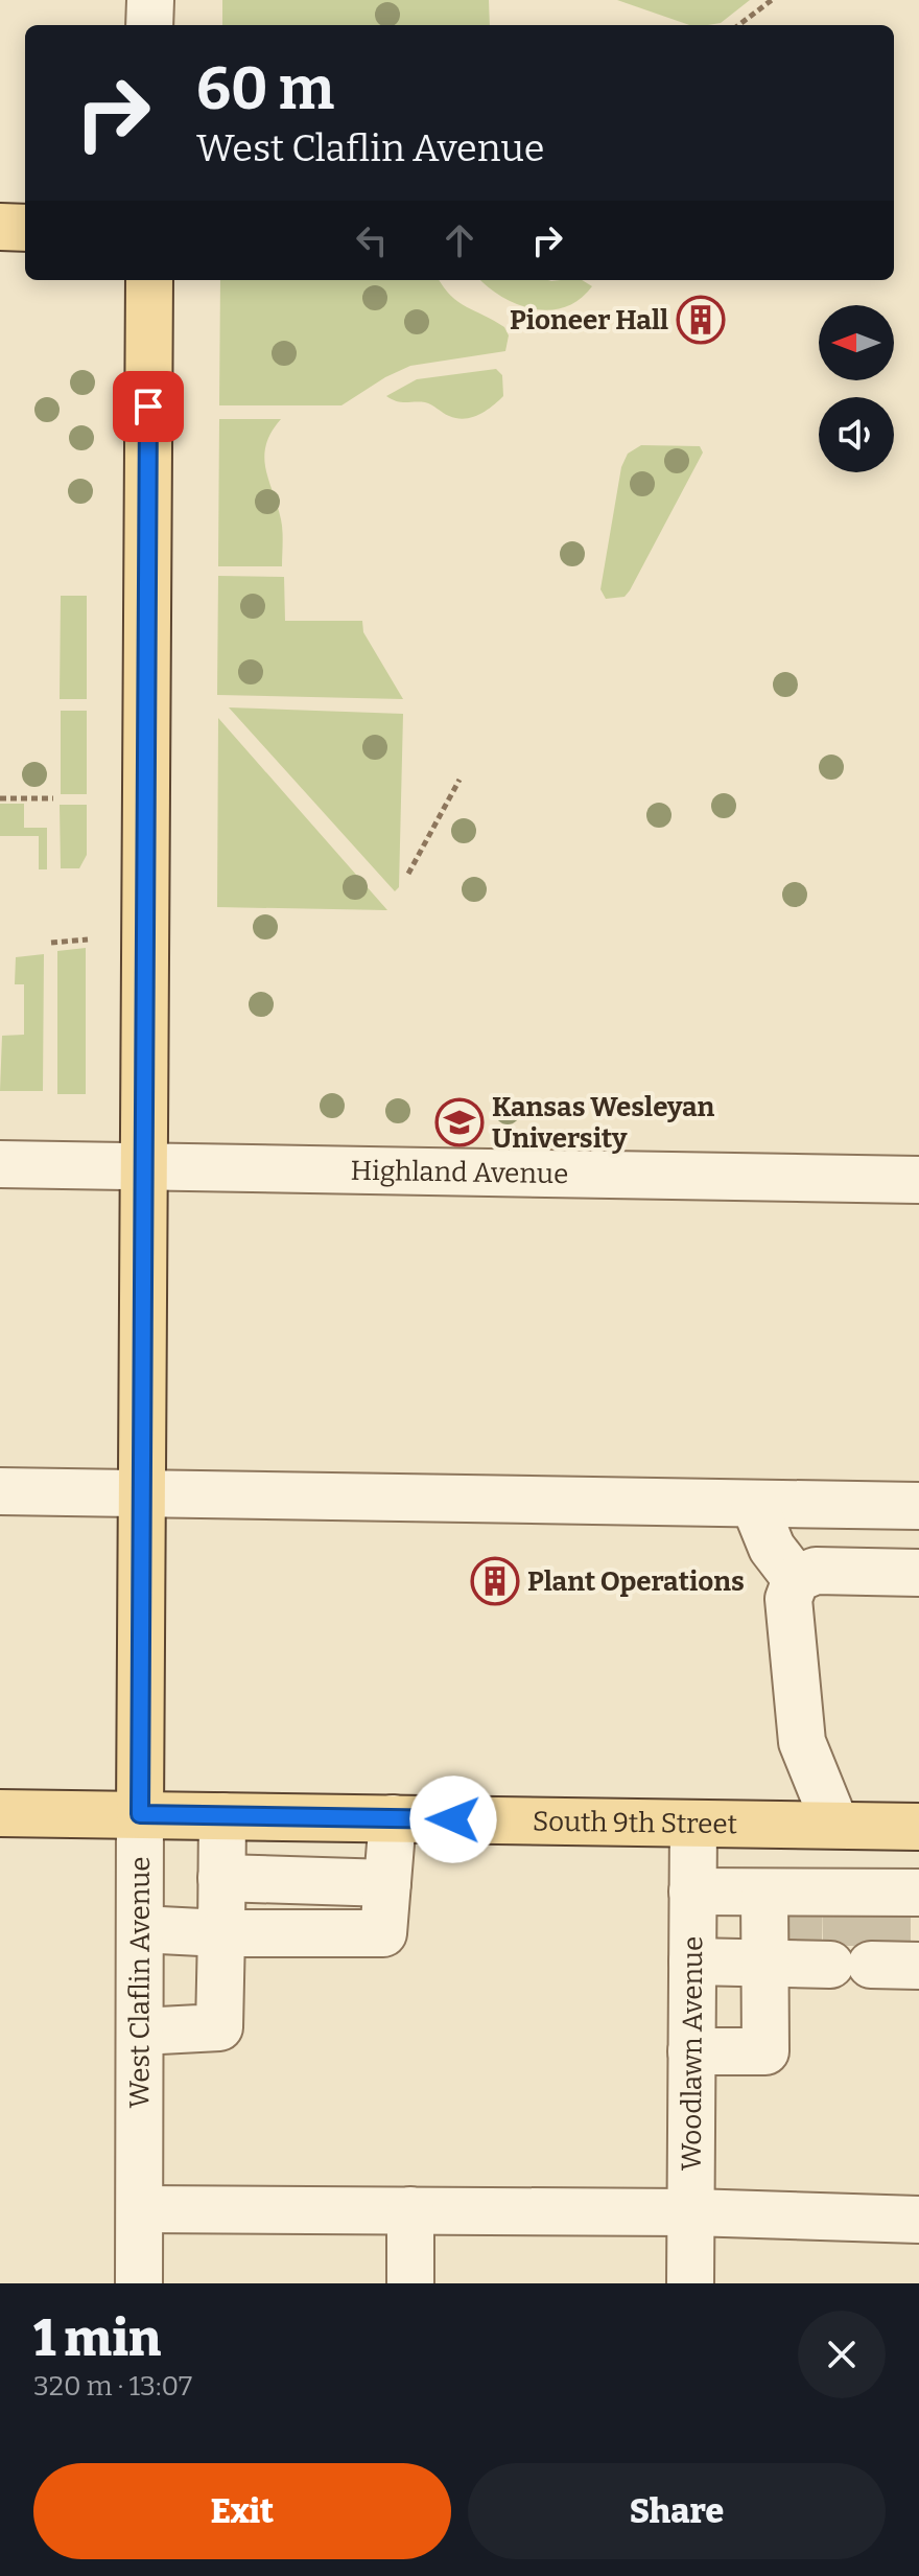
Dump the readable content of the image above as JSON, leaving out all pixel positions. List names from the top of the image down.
{
  "streets": {
    "main road": ["South 9th Street", "West Claflin Avenue"],
    "street": ["Highland Avenue", "Woodlawn Avenue"]
  },
  "crossings": [
    ["Highland Avenue", "West Claflin Avenue"],
    ["South 9th Street", "West Claflin Avenue"],
    ["South 9th Street", "Woodlawn Avenue"]
  ],
  "places": {
    "building": ["Pioneer Hall", "Plant Operations"],
    "school or university": ["Kansas Wesleyan University"]
  },
  "north": "left",
  "page": {
    "turn": ["60 m", "West Claflin Avenue"],
    "heading": ["1 min", "320 m · 13:07"],
    "buttons": ["Exit", "Share"]
  }
}
